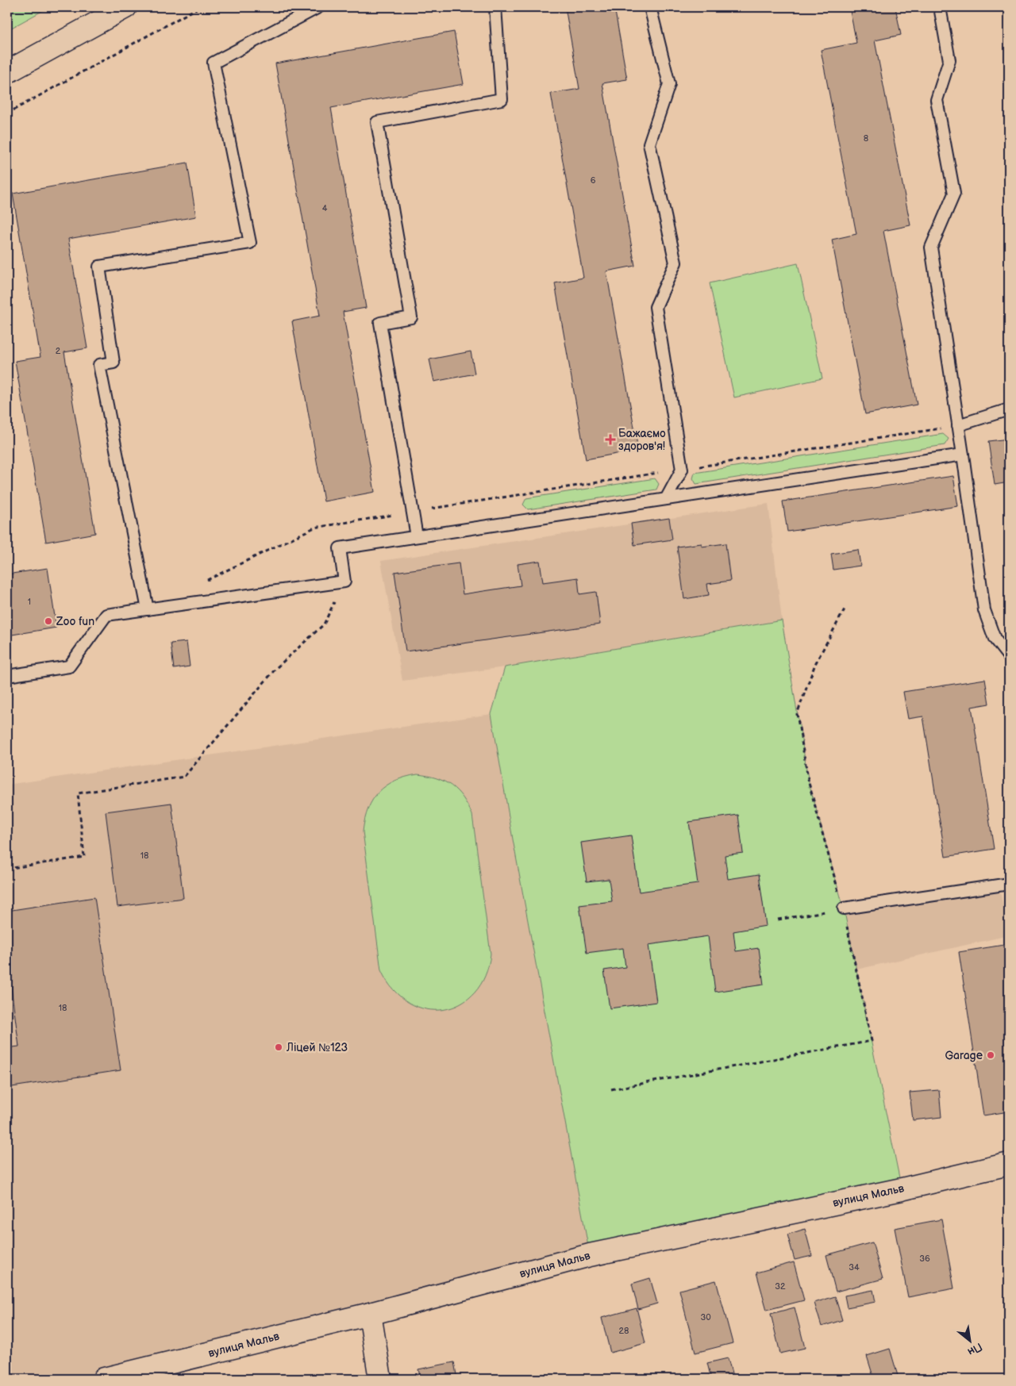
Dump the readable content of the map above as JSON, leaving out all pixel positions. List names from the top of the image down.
{
  "streets": {
    "street": ["вулиця Мальв"]
  },
  "places": {
    "health": ["Бажаємо здоров'я!"],
    "other": ["Zoo fun", "Ліцей №123", "Garage"]
  },
  "house_numbers": [
    "8",
    "6",
    "4",
    "2",
    "1",
    "18",
    "18",
    "36",
    "34",
    "32",
    "30",
    "28"
  ],
  "north": "bottom right"
}
